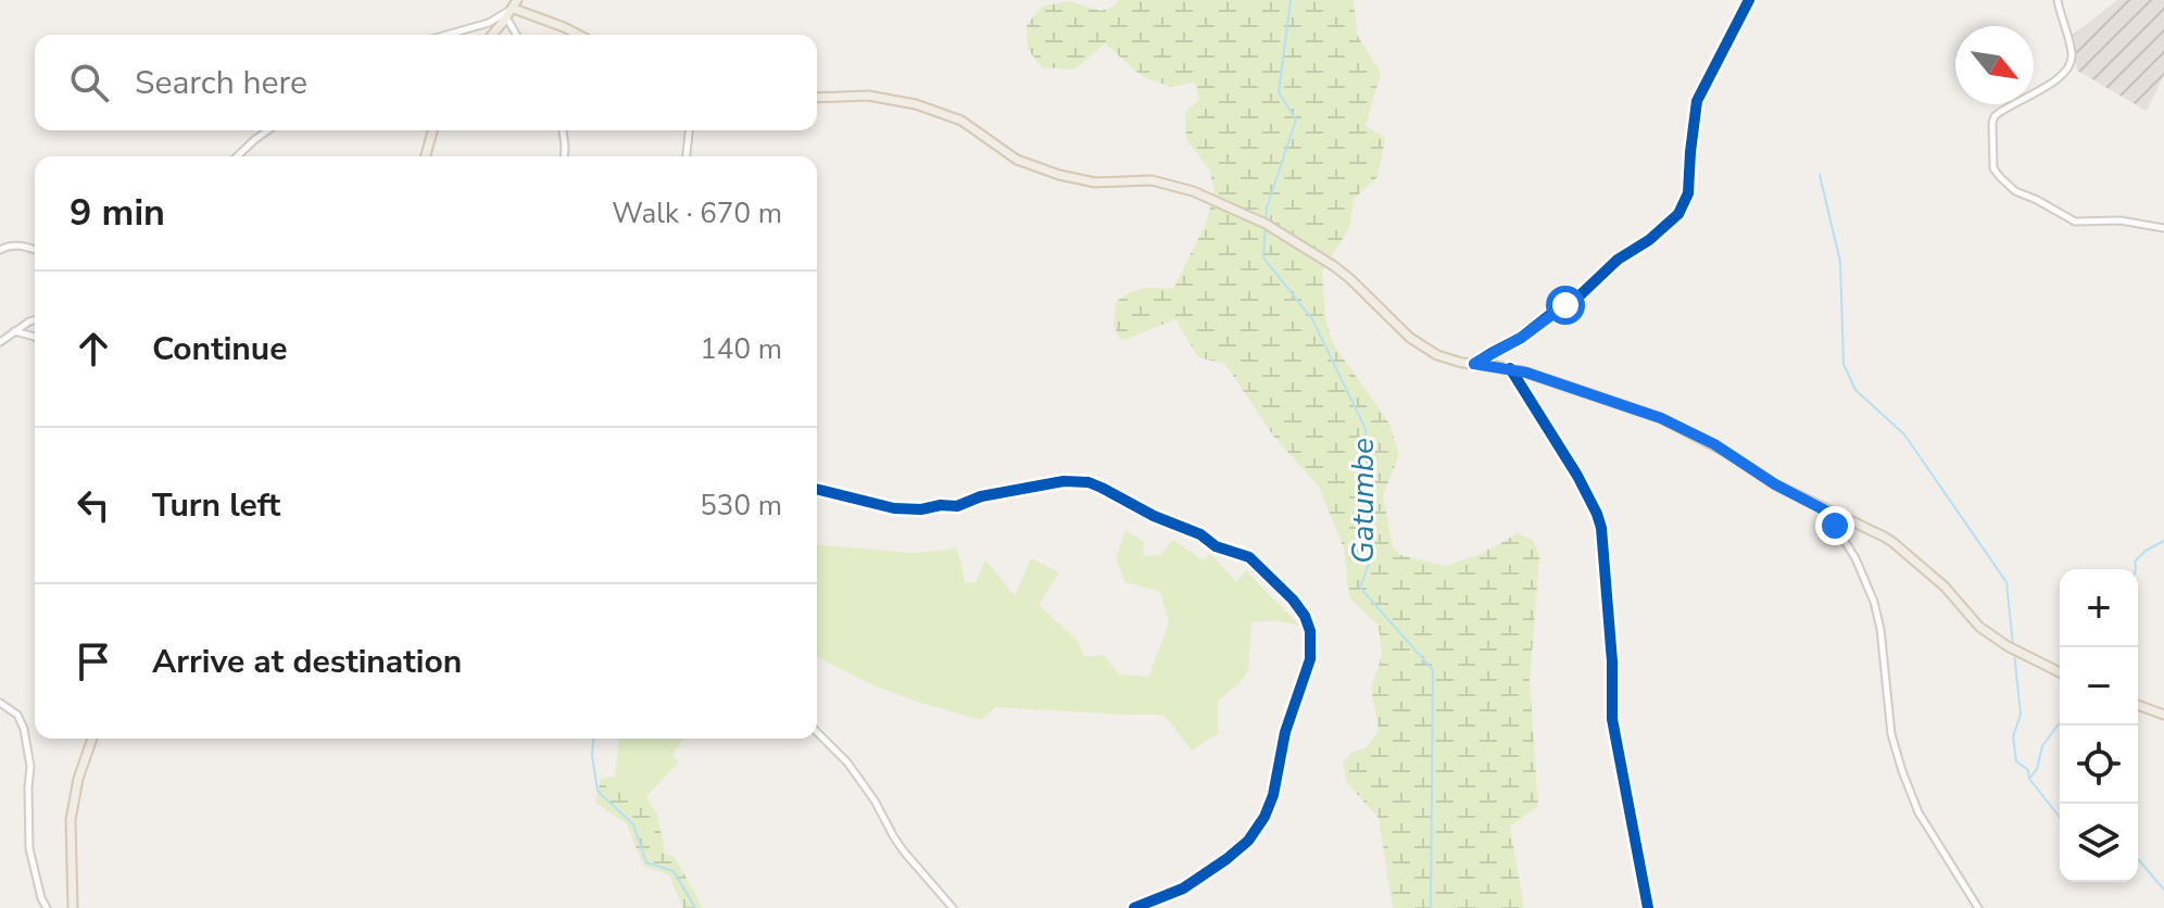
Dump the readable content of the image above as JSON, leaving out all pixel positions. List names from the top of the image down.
{
  "water": ["Gatumbe"],
  "north": "bottom right",
  "page": {
    "search": "Search here",
    "heading": ["9 min", "Walk · 670 m"],
    "list": [
      ["Continue", "140 m"],
      ["Turn left", "530 m"],
      "Arrive at destination"
    ],
    "map_buttons": ["+", "−"]
  }
}
